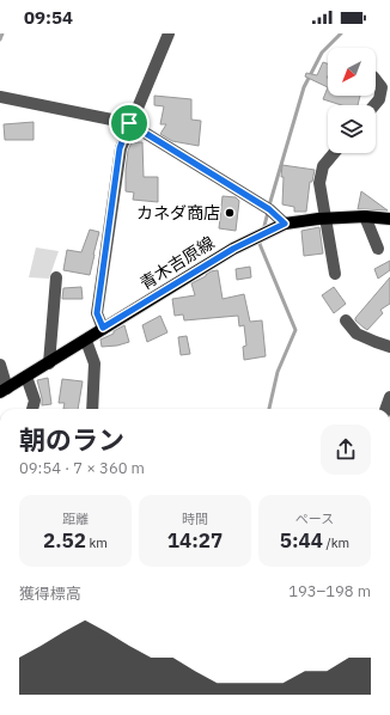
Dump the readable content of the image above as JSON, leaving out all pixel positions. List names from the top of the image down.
{
  "streets": {
    "main road": ["青木吉原線"]
  },
  "places": ["カネダ商店"],
  "north": "bottom left",
  "page": {
    "status": "09:54",
    "heading": ["朝のラン", "09:54 · 7 × 360 m"],
    "stats": [
      ["距離", "2.52 km"],
      ["時間", "14:27"],
      ["ペース", "5:44 /km"]
    ],
    "chart": ["獲得標高", "193–198 m"]
  }
}
